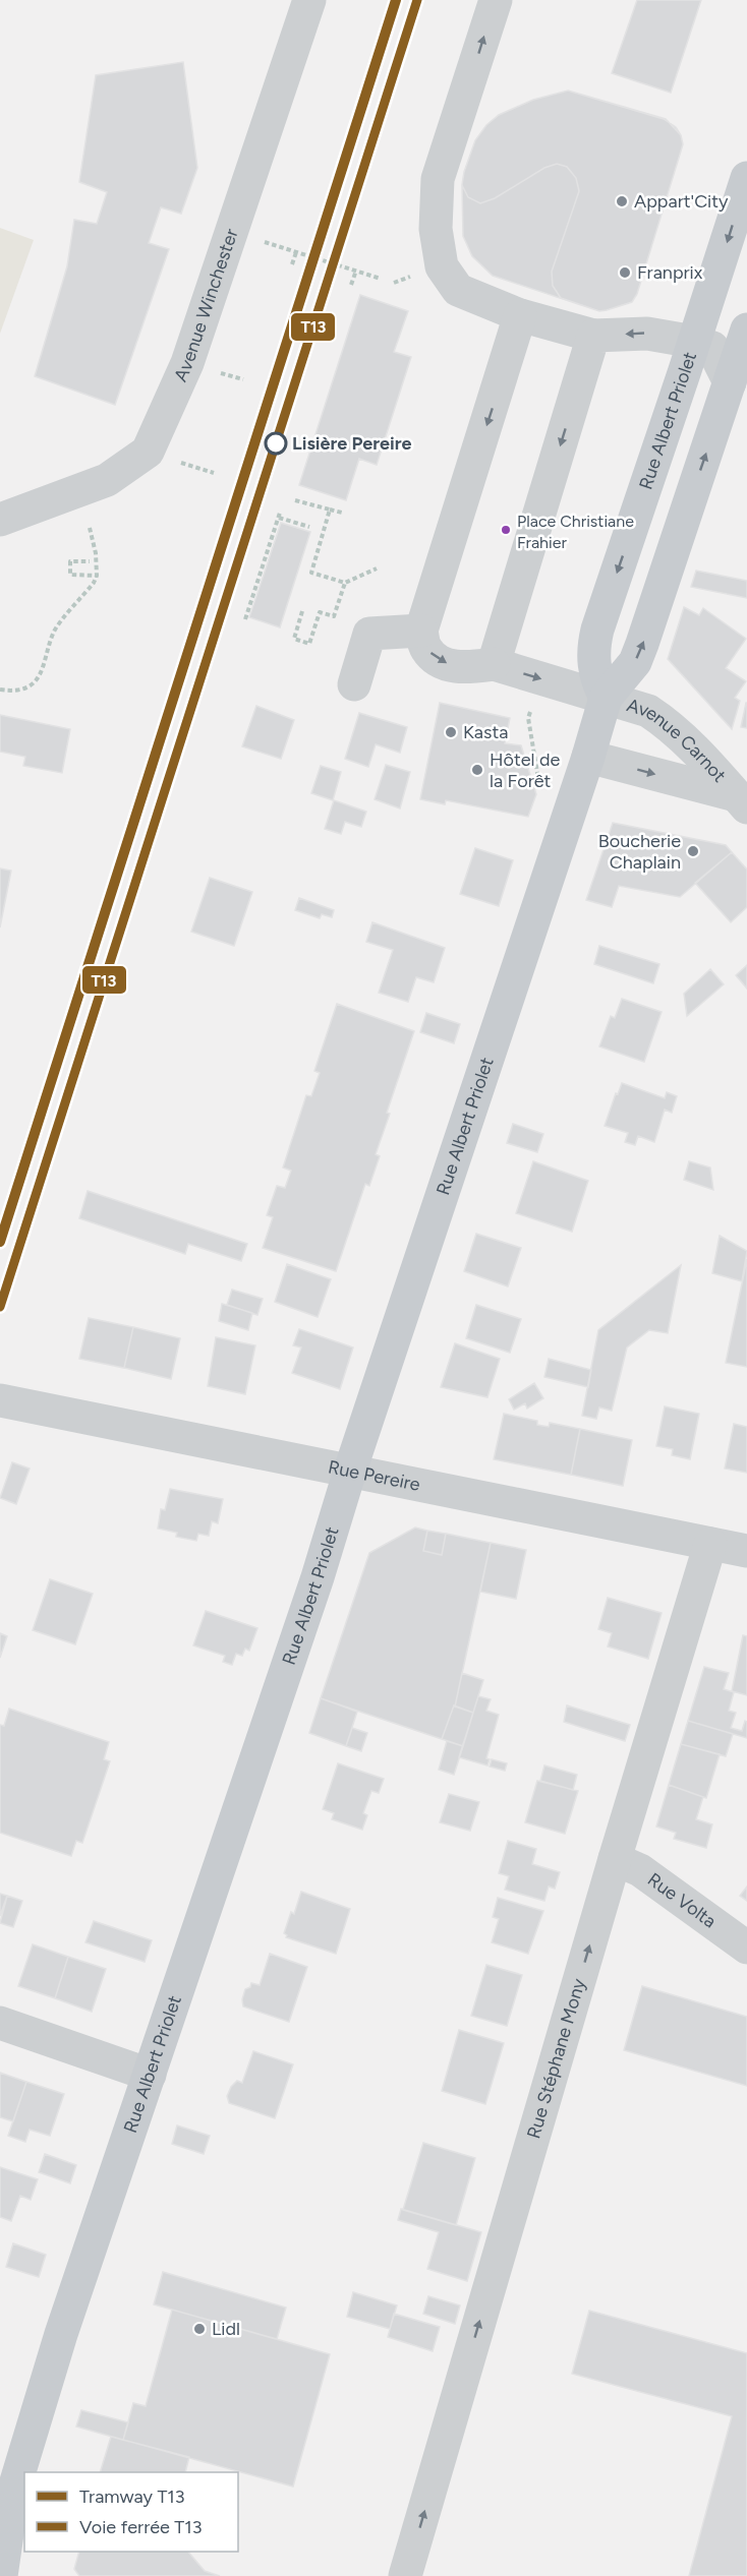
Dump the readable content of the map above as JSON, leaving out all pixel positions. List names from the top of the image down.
{
  "streets": {
    "main road": ["Rue Albert Priolet"],
    "street": [
      "Avenue Winchester",
      "Avenue Carnot",
      "Rue Pereire",
      "Rue Volta",
      "Rue Stéphane Mony"
    ]
  },
  "crossings": [
    ["Rue Albert Priolet", "Avenue Carnot"],
    ["Rue Albert Priolet", "Rue Pereire"],
    ["Rue Pereire", "Rue Stéphane Mony"],
    ["Rue Volta", "Rue Stéphane Mony"]
  ],
  "one_way": ["Rue Stéphane Mony"],
  "places": [
    "Appart'City",
    "Franprix",
    "Lisière Pereire",
    "Place Christiane Frahier",
    "Kasta",
    "Hôtel de la Forêt",
    "Boucherie Chaplain",
    "Lidl"
  ],
  "lines": ["tram line T13", "rail line T13"],
  "legend": ["Tramway T13", "Voie ferrée T13"]
}
